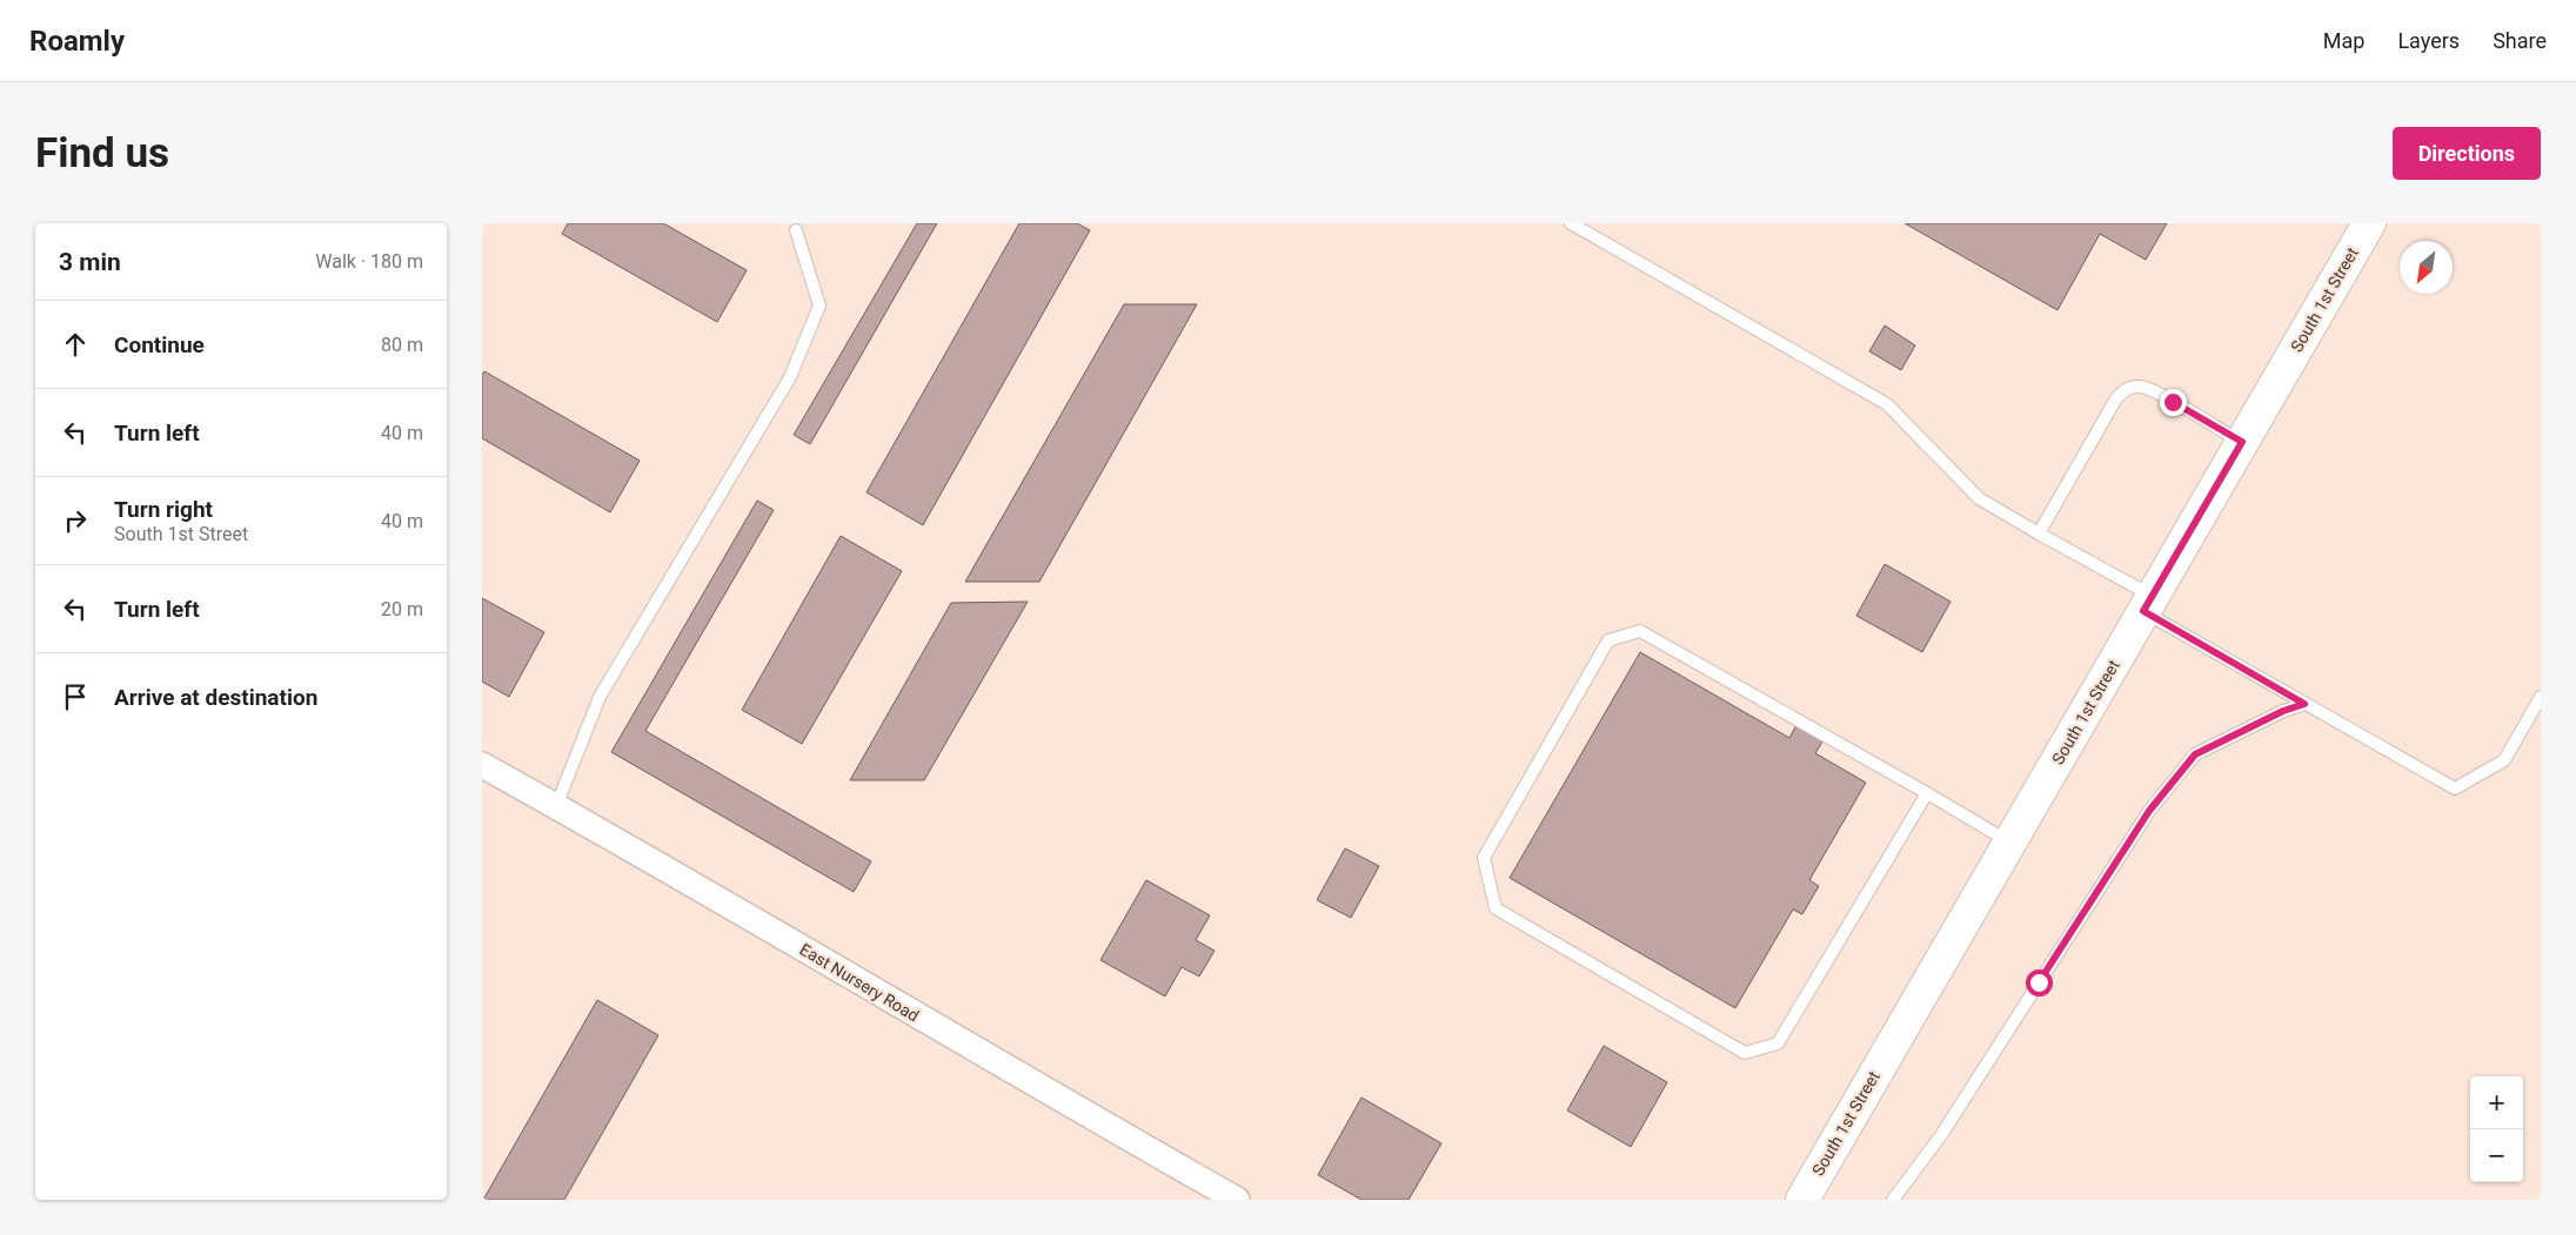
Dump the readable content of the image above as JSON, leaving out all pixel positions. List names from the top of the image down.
{
  "streets": {
    "main road": ["South 1st Street"],
    "street": ["East Nursery Road"]
  },
  "north": "bottom left",
  "page": {
    "header": "Roamly",
    "nav": ["Map", "Layers", "Share"],
    "buttons": "Directions",
    "title": "Find us",
    "heading": ["3 min", "Walk · 180 m"],
    "list": [
      ["Continue", "80 m"],
      ["Turn left", "40 m"],
      ["Turn right", "South 1st Street", "40 m"],
      ["Turn left", "20 m"],
      "Arrive at destination"
    ],
    "map_buttons": ["+", "−"]
  }
}
